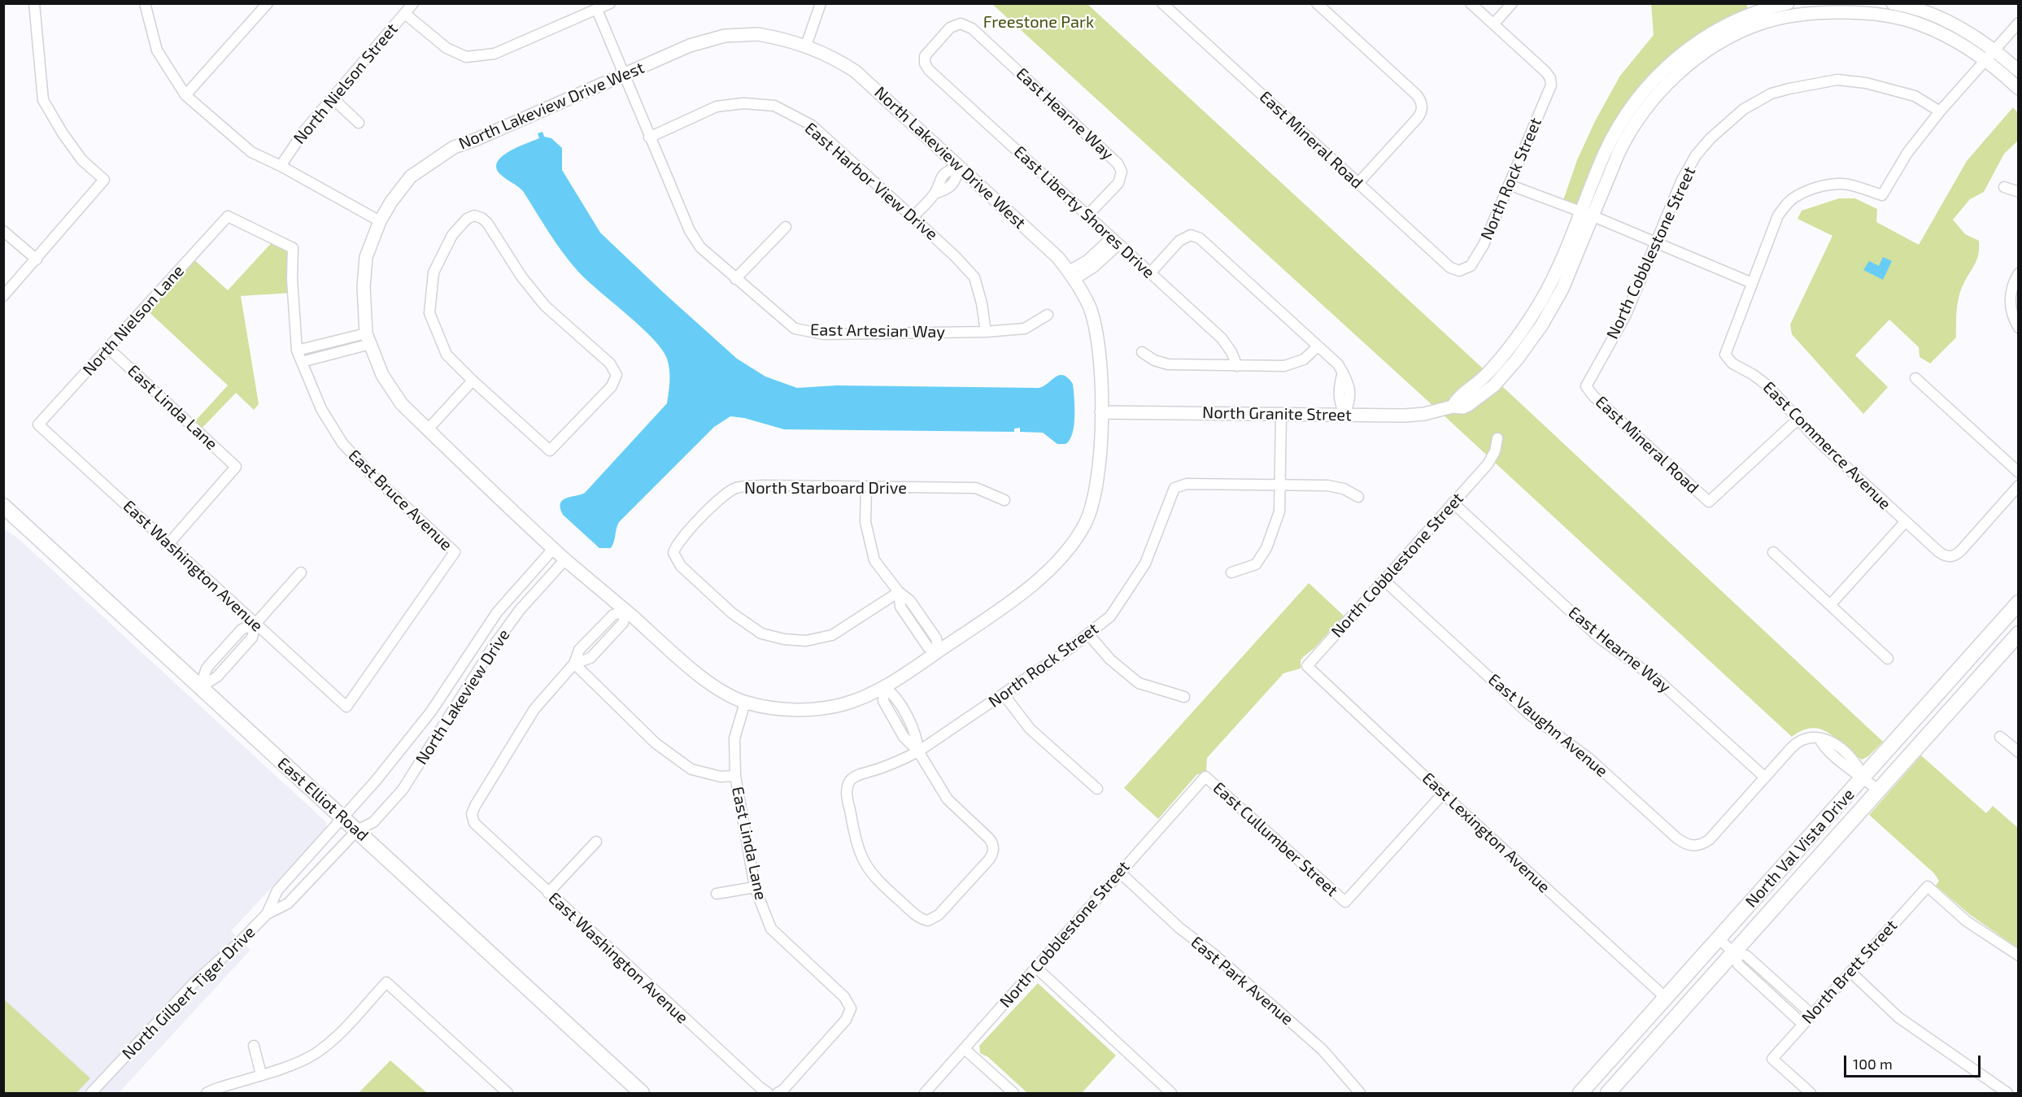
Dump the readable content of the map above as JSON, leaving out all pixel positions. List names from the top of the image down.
{
  "streets": {
    "main road": ["East Elliot Road", "North Val Vista Drive"],
    "street": [
      "North Nielson Street",
      "North Lakeview Drive West",
      "East Hearne Way",
      "East Mineral Road",
      "North Rock Street",
      "East Harbor View Drive",
      "East Liberty Shores Drive",
      "North Cobblestone Street",
      "North Nielson Lane",
      "East Artesian Way",
      "East Linda Lane",
      "North Granite Street",
      "East Commerce Avenue",
      "North Starboard Drive",
      "East Bruce Avenue",
      "East Washington Avenue",
      "North Lakeview Drive",
      "East Vaughn Avenue",
      "East Lexington Avenue",
      "East Cullumber Street",
      "North Brett Street",
      "East Park Avenue",
      "North Gilbert Tiger Drive"
    ]
  },
  "crossings": [
    ["North Lakeview Drive West", "East Artesian Way"],
    ["North Lakeview Drive West", "East Linda Lane"],
    ["North Lakeview Drive West", "North Granite Street"],
    ["North Lakeview Drive West", "North Lakeview Drive"],
    ["East Hearne Way", "East Liberty Shores Drive"],
    ["East Hearne Way", "North Cobblestone Street"],
    ["East Hearne Way", "East Vaughn Avenue"],
    ["East Mineral Road", "North Rock Street"],
    ["East Mineral Road", "North Cobblestone Street"],
    ["East Mineral Road", "East Commerce Avenue"],
    ["East Harbor View Drive", "East Artesian Way"],
    ["North Cobblestone Street", "East Vaughn Avenue"],
    ["North Cobblestone Street", "East Lexington Avenue"],
    ["North Cobblestone Street", "East Cullumber Street"],
    ["North Cobblestone Street", "East Park Avenue"],
    ["North Nielson Lane", "East Linda Lane"],
    ["North Nielson Lane", "East Bruce Avenue"],
    ["North Nielson Lane", "East Washington Avenue"],
    ["East Linda Lane", "East Washington Avenue"],
    ["East Bruce Avenue", "East Washington Avenue"],
    ["North Lakeview Drive", "East Elliot Road"],
    ["North Lakeview Drive", "North Gilbert Tiger Drive"],
    ["East Elliot Road", "North Gilbert Tiger Drive"],
    ["East Lexington Avenue", "East Cullumber Street"],
    ["East Lexington Avenue", "North Val Vista Drive"]
  ],
  "parks": ["Freestone Park"],
  "scale_bar": "100 m"
}
